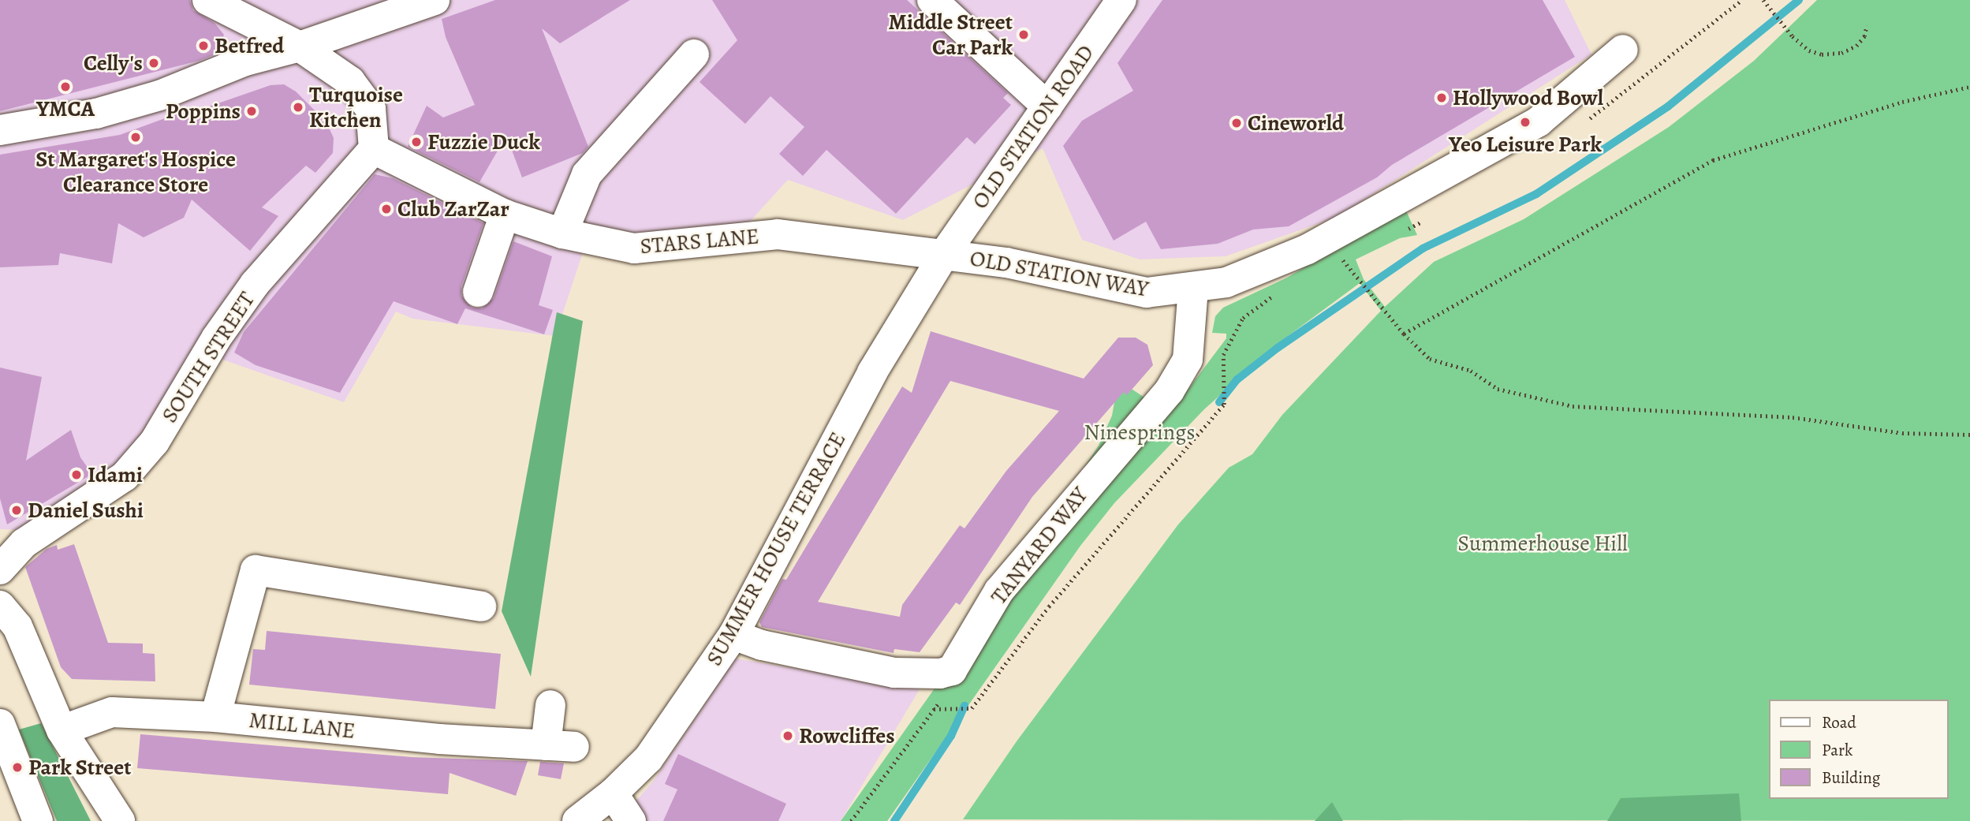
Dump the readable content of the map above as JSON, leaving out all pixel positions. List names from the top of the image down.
{
  "streets": {
    "street": [
      "OLD STATION ROAD",
      "STARS LANE",
      "OLD STATION WAY",
      "SOUTH STREET",
      "TANYARD WAY",
      "SUMMER HOUSE TERRACE",
      "MILL LANE"
    ]
  },
  "crossings": [
    ["OLD STATION ROAD", "STARS LANE"],
    ["OLD STATION ROAD", "OLD STATION WAY"],
    ["OLD STATION ROAD", "SUMMER HOUSE TERRACE"],
    ["STARS LANE", "OLD STATION WAY"],
    ["STARS LANE", "SOUTH STREET"],
    ["STARS LANE", "SUMMER HOUSE TERRACE"],
    ["OLD STATION WAY", "TANYARD WAY"],
    ["OLD STATION WAY", "SUMMER HOUSE TERRACE"],
    ["TANYARD WAY", "SUMMER HOUSE TERRACE"]
  ],
  "parks": ["Ninesprings", "Summerhouse Hill"],
  "places": [
    "Middle Street Car Park",
    "Betfred",
    "Celly's",
    "YMCA",
    "Hollywood Bowl",
    "Turquoise Kitchen",
    "Poppins",
    "Yeo Leisure Park",
    "Cineworld",
    "St Margaret's Hospice Clearance Store",
    "Fuzzie Duck",
    "Club ZarZar",
    "Idami",
    "Daniel Sushi",
    "Rowcliffes",
    "Park Street"
  ],
  "legend": ["Road", "Park", "Building"]
}
